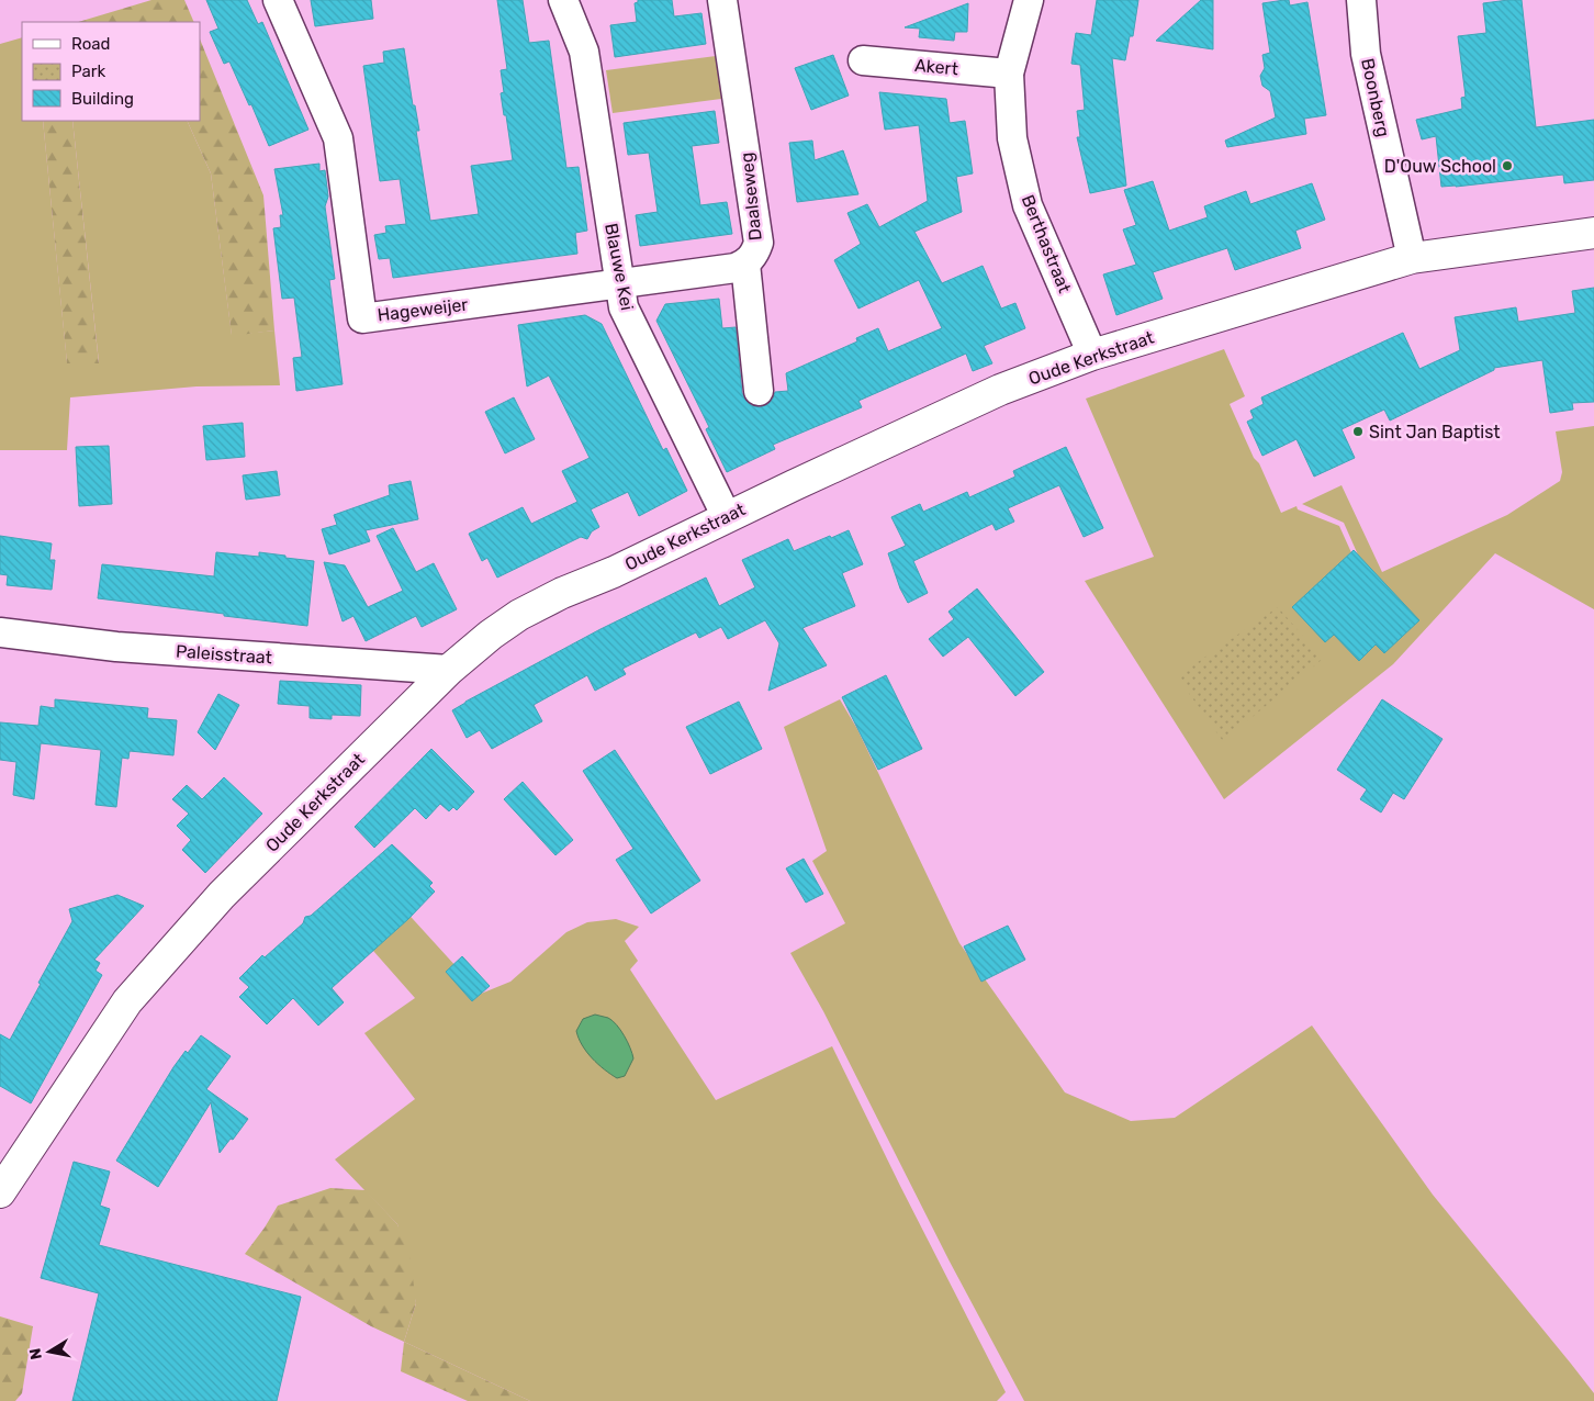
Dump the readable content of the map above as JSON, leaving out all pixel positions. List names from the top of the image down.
{
  "streets": {
    "street": [
      "Akert",
      "Boonberg",
      "Daalseweg",
      "Berthastraat",
      "Blauwe Kei",
      "Hageweijer",
      "Oude Kerkstraat",
      "Paleisstraat"
    ]
  },
  "crossings": [
    ["Akert", "Berthastraat"],
    ["Boonberg", "Oude Kerkstraat"],
    ["Daalseweg", "Hageweijer"],
    ["Berthastraat", "Oude Kerkstraat"],
    ["Blauwe Kei", "Hageweijer"],
    ["Blauwe Kei", "Oude Kerkstraat"],
    ["Oude Kerkstraat", "Paleisstraat"]
  ],
  "places": ["D'Ouw School", "Sint Jan Baptist"],
  "legend": ["Road", "Park", "Building"],
  "north": "left"
}
